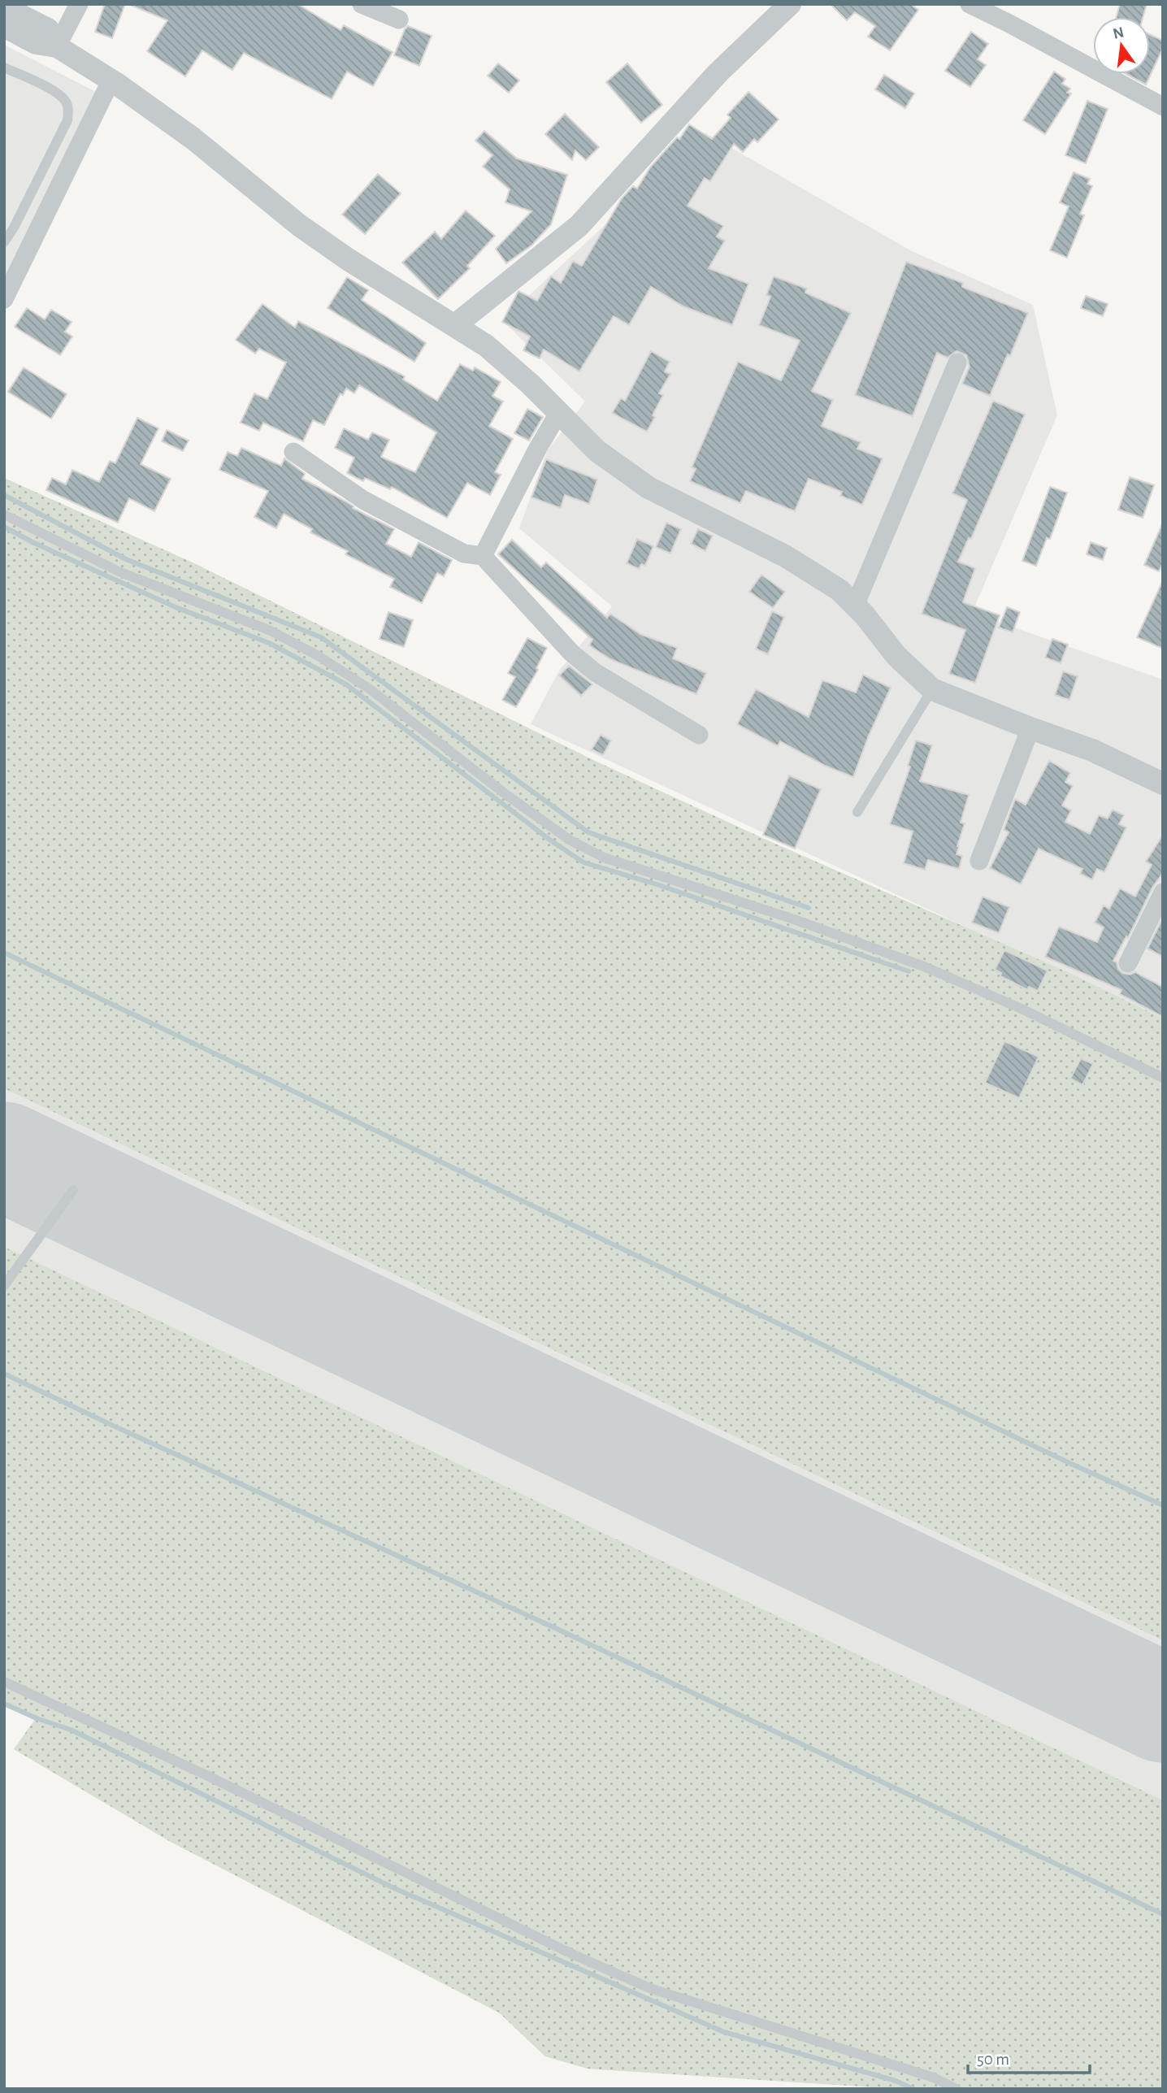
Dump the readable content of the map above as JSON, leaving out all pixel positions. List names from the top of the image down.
{
  "scale_bar": "50 m",
  "north": "top"
}
